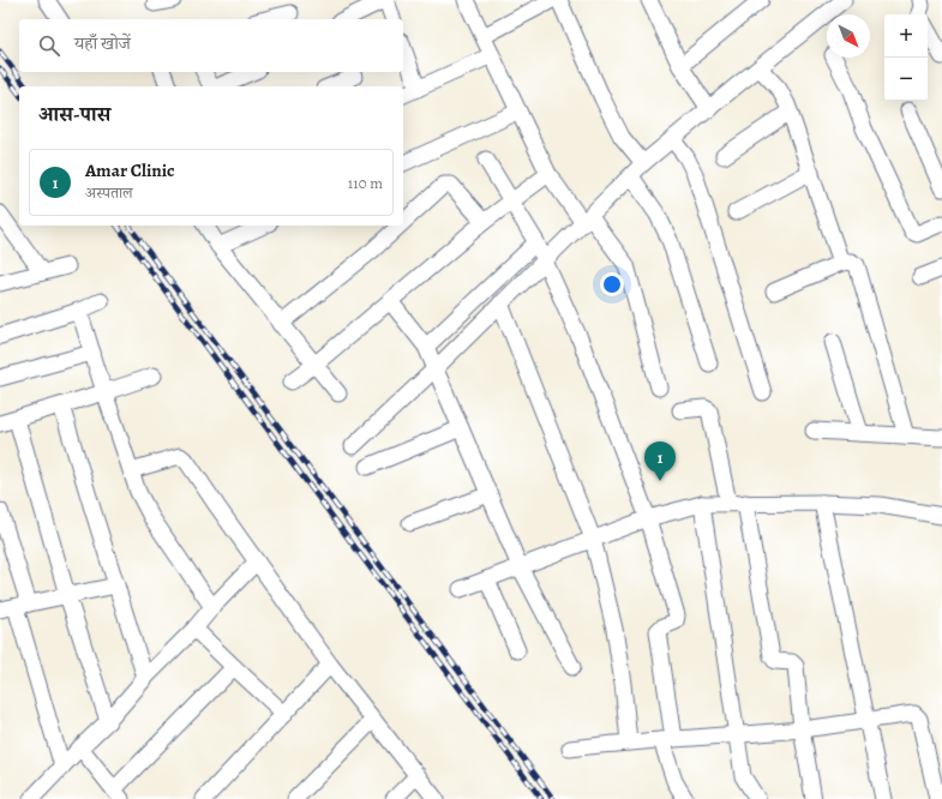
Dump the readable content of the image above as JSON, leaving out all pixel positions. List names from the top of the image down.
{
  "north": "bottom right",
  "page": {
    "map_buttons": ["+", "−"],
    "search": "यहाँ खोजें",
    "heading": "आस-पास",
    "list": [
      {
        "mark": "1",
        "name": "Amar Clinic",
        "note": "अस्पताल",
        "value": "110 m"
      }
    ],
    "pins": "1"
  }
}
